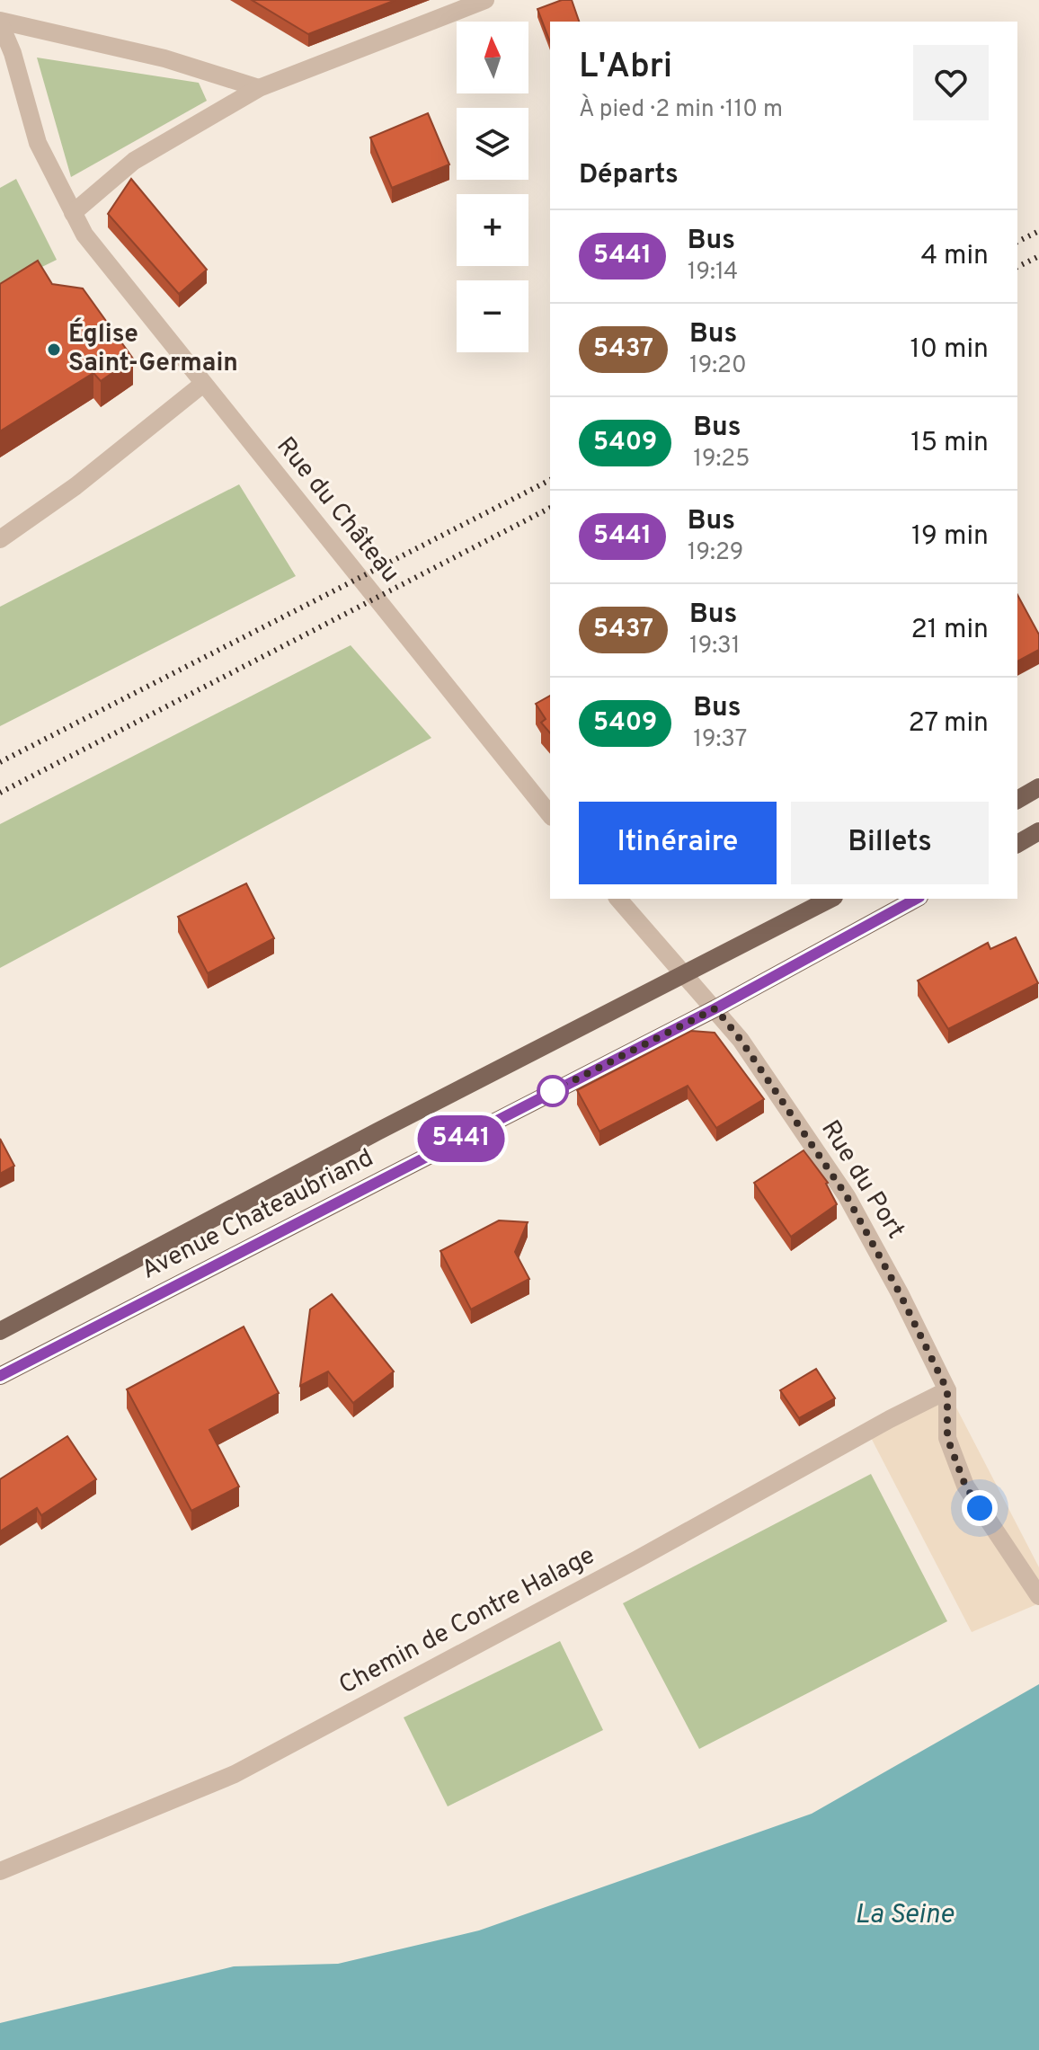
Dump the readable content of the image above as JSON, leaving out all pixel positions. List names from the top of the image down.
{
  "streets": {
    "main road": ["Avenue Chateaubriand"],
    "street": ["Rue du Château", "Rue du Port", "Chemin de Contre Halage"]
  },
  "crossings": [
    ["Rue du Port", "Avenue Chateaubriand"],
    ["Rue du Port", "Chemin de Contre Halage"]
  ],
  "water": ["La Seine"],
  "places": ["Église Saint-Germain"],
  "lines": ["bus line 5441"],
  "north": "top",
  "page": {
    "on_map": "5441",
    "map_buttons": ["+", "−"],
    "heading": [
      ["L'Abri", "À pied · 2 min · 110 m"],
      "Départs"
    ],
    "list": [
      {
        "mark": "5441",
        "name": "Bus",
        "note": "19:14",
        "value": "4 min"
      },
      {
        "mark": "5437",
        "name": "Bus",
        "note": "19:20",
        "value": "10 min"
      },
      {
        "mark": "5409",
        "name": "Bus",
        "note": "19:25",
        "value": "15 min"
      },
      {
        "mark": "5441",
        "name": "Bus",
        "note": "19:29",
        "value": "19 min"
      },
      {
        "mark": "5437",
        "name": "Bus",
        "note": "19:31",
        "value": "21 min"
      },
      {
        "mark": "5409",
        "name": "Bus",
        "note": "19:37",
        "value": "27 min"
      }
    ],
    "buttons": ["Itinéraire", "Billets"]
  }
}
